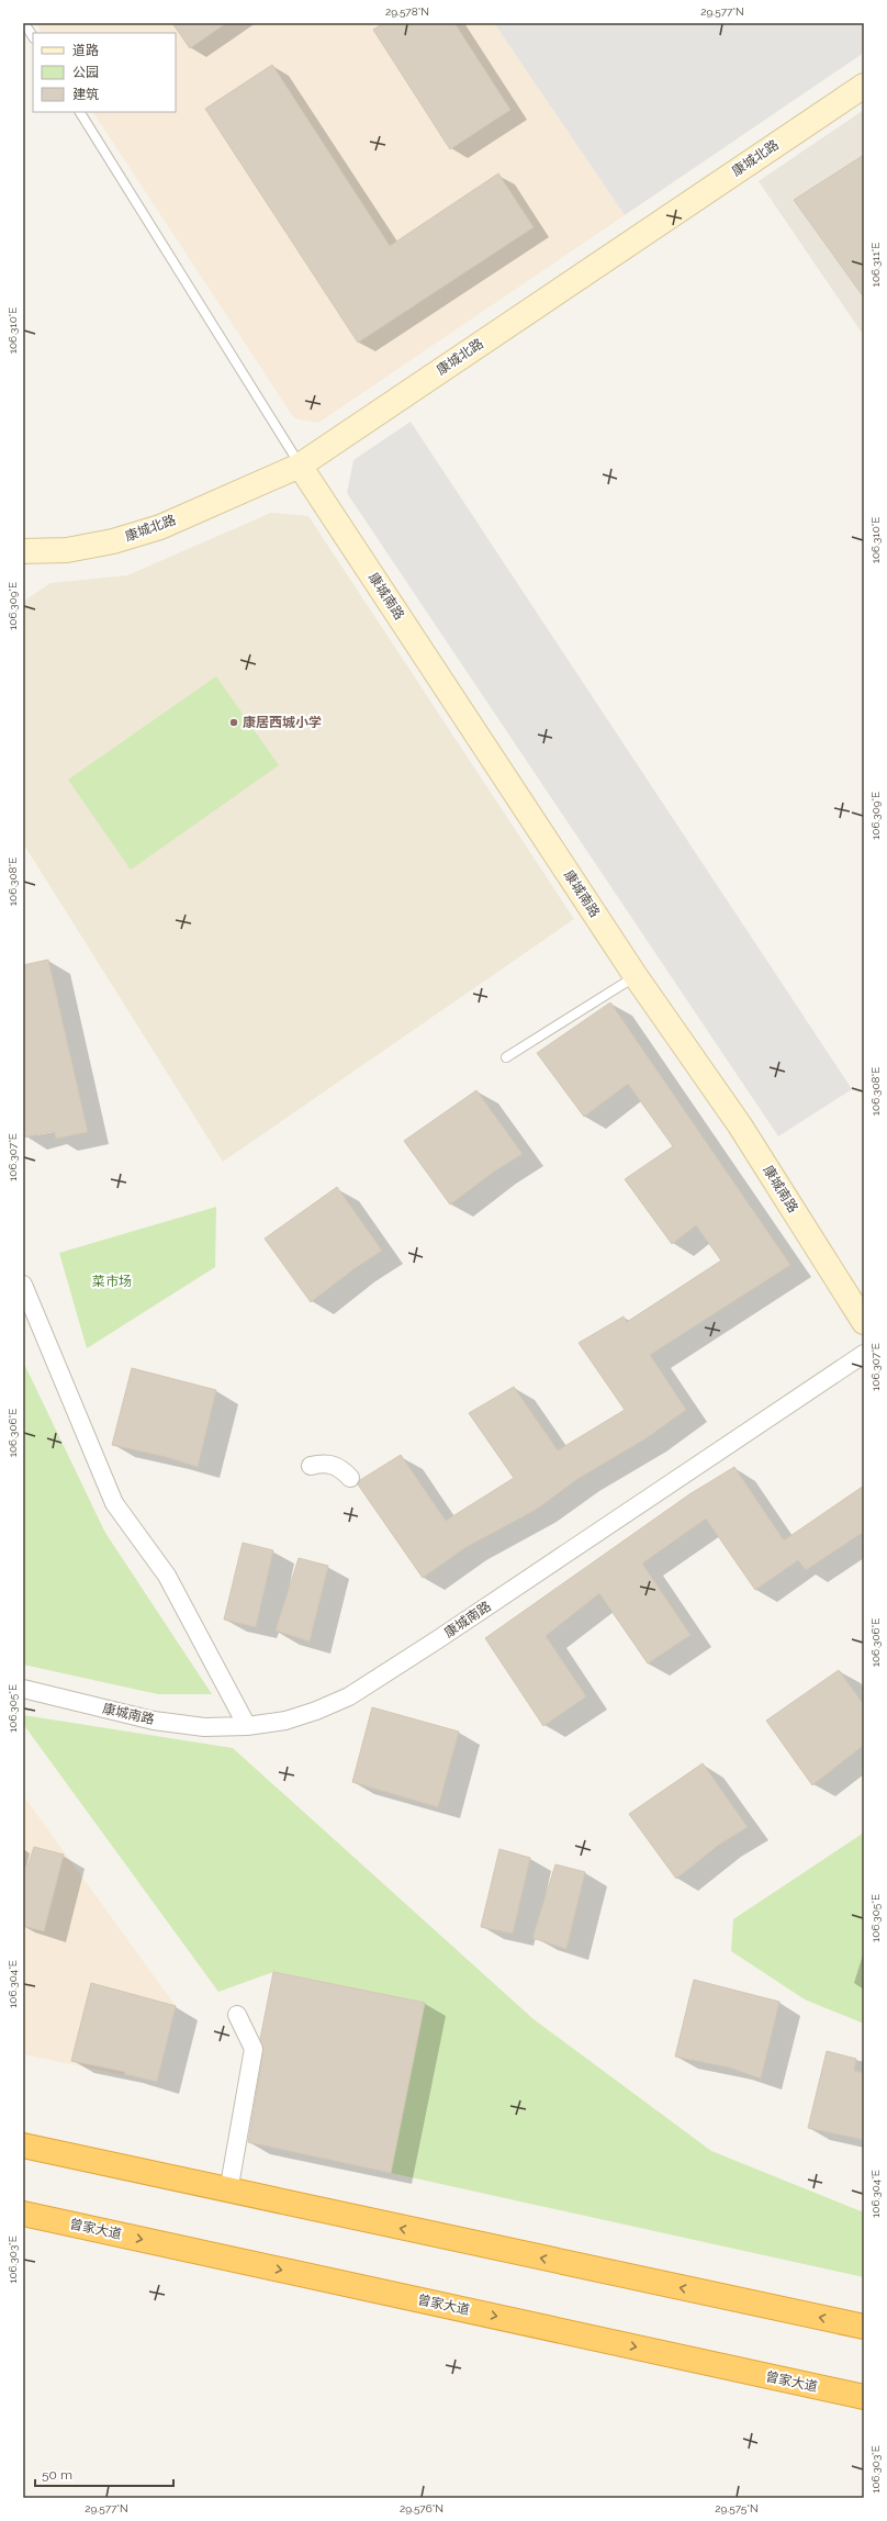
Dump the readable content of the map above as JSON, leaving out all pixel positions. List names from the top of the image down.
{
  "streets": {
    "highway": ["曾家大道"],
    "street": ["康城北路", "康城南路"]
  },
  "crossings": [
    ["康城北路", "康城南路"]
  ],
  "parks": ["菜市场"],
  "places": ["康居西城小学"],
  "legend": ["道路", "公园", "建筑"],
  "scale_bar": "50 m",
  "coordinates": [
    "29.578°N",
    "29.577°N",
    "106.311°E",
    "106.310°E",
    "106.309°E",
    "106.308°E",
    "106.307°E",
    "106.306°E",
    "106.305°E",
    "106.304°E",
    "106.303°E",
    "29.576°N",
    "29.575°N"
  ]
}
